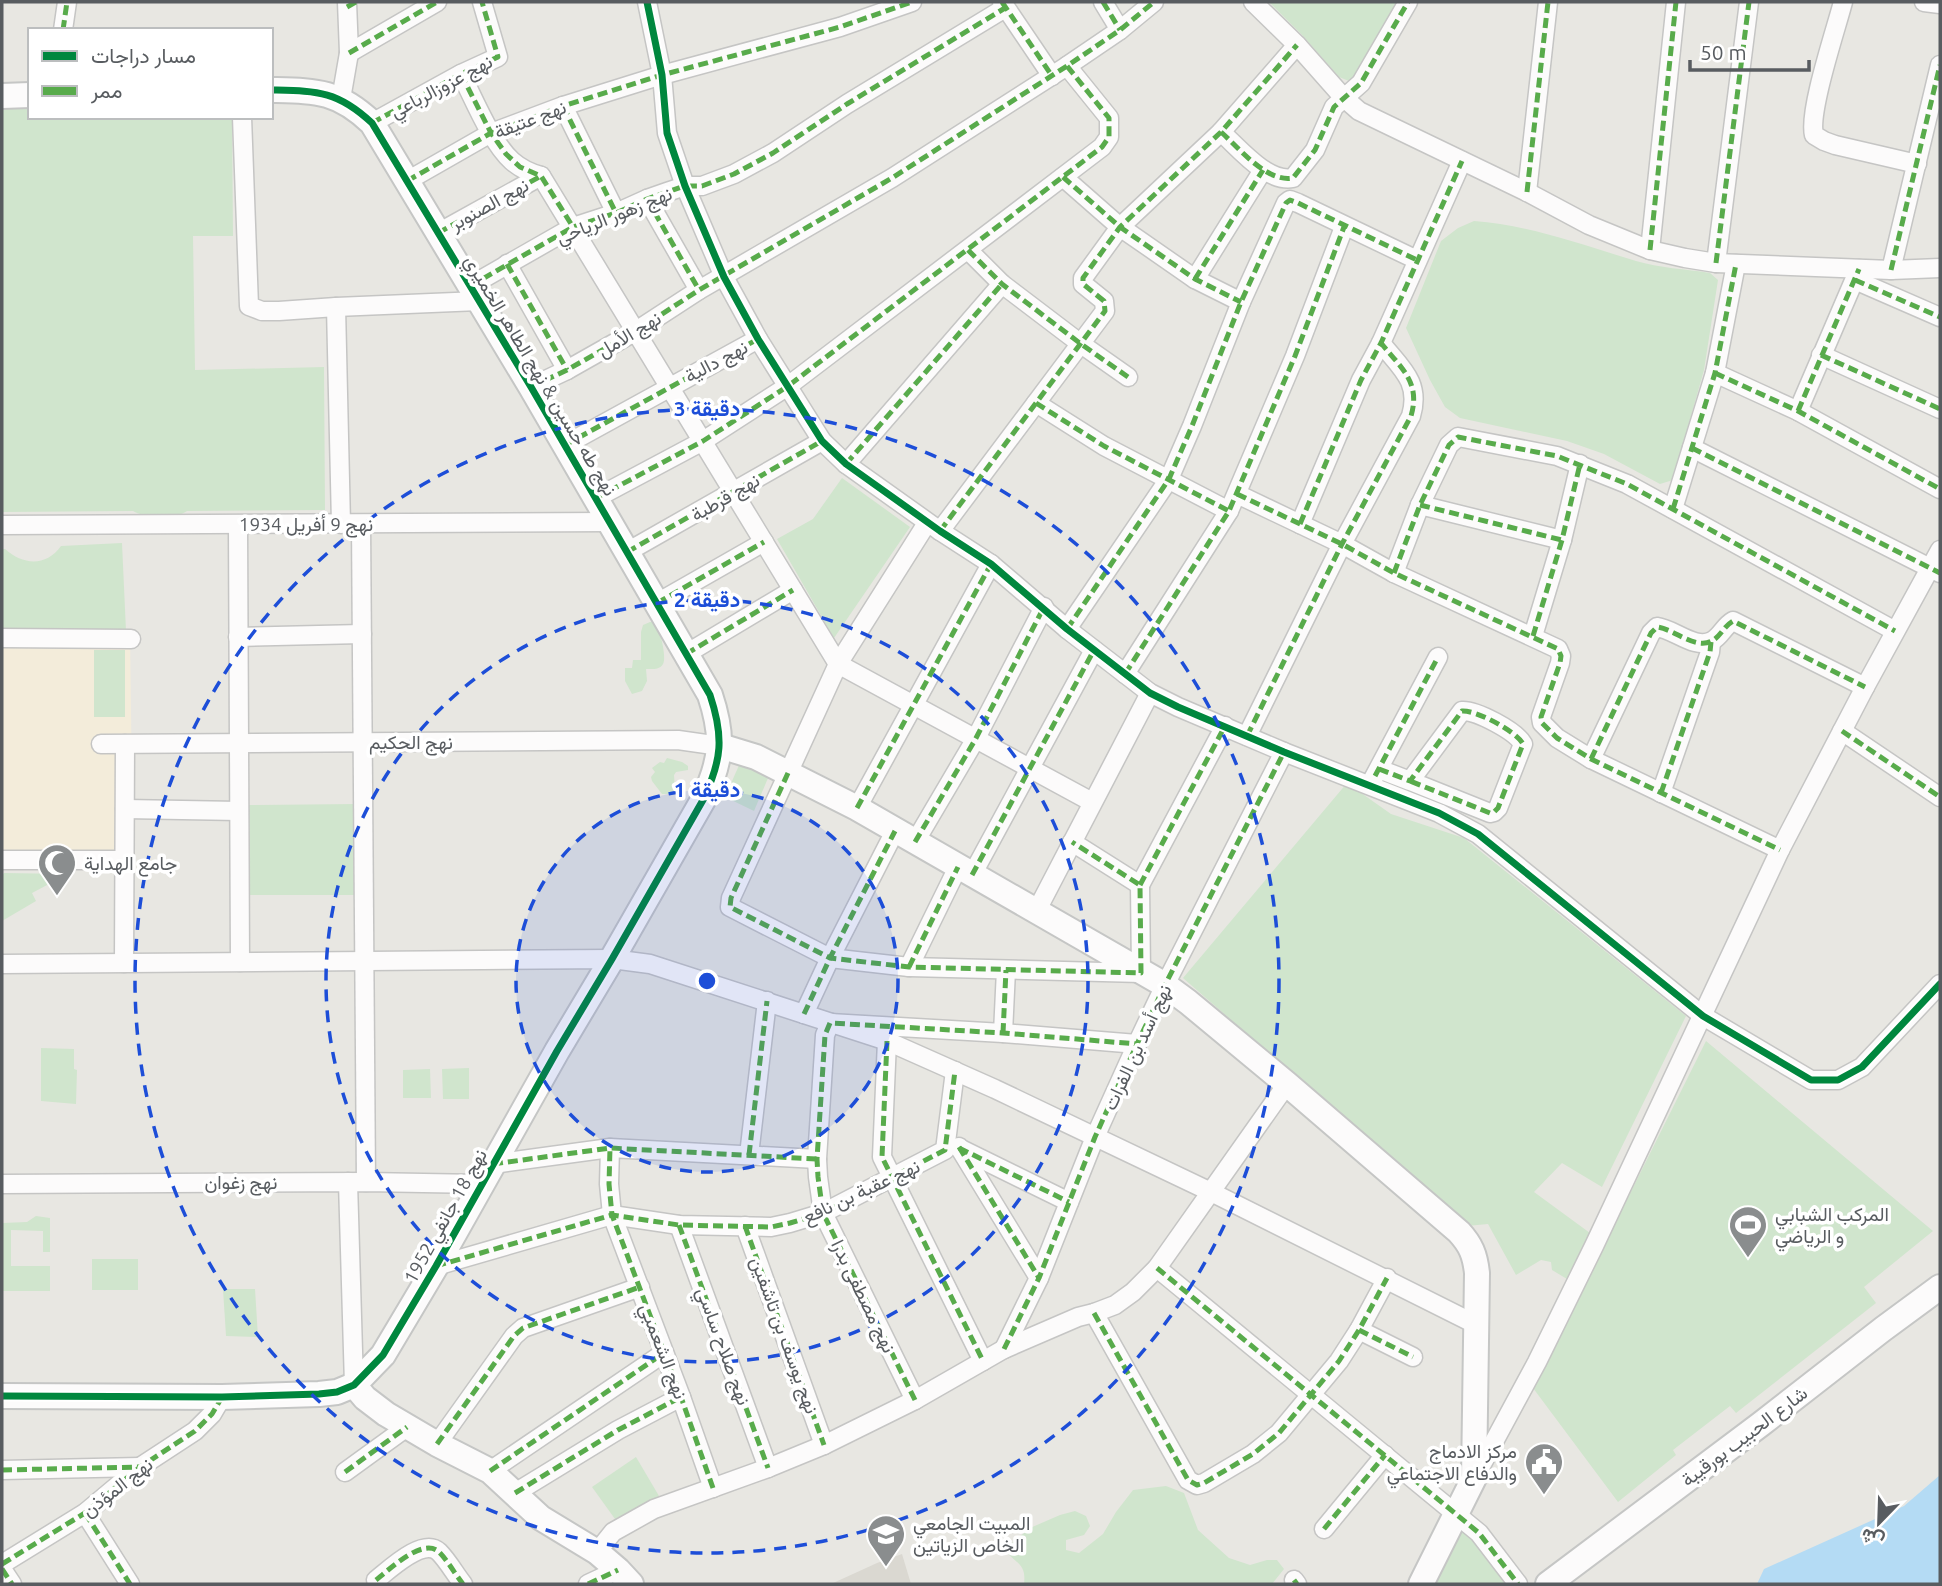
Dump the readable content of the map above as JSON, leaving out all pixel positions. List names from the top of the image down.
{
  "streets": {
    "street": [
      "نهج عزوزالرباعي",
      "نهج عتيقة",
      "نهج الصنوبر",
      "نهج زهور الرياحي",
      "نهج الأمل",
      "نهج دالية",
      "نهج طه حسين & نهج الطاهر الخميري",
      "نهج قرطبة",
      "نهج 9 أفريل 1934",
      "نهج الحكيم",
      "نهج أسد بن الفرات",
      "نهج زغوان",
      "نهج عقبة بن نافع",
      "نهج 18 جانفي 1952",
      "نهج مصطفى بدرا",
      "نهج يوسف بن تاشفين",
      "نهج صلاح ساسي",
      "نهج الشعمبي",
      "شارع الحبيب بورقيبة",
      "نهج المؤذن"
    ]
  },
  "crossings": [
    ["نهج عزوزالرباعي", "نهج طه حسين & نهج الطاهر الخميري"],
    ["نهج عتيقة", "نهج طه حسين & نهج الطاهر الخميري"],
    ["نهج الصنوبر", "نهج طه حسين & نهج الطاهر الخميري"],
    ["نهج زهور الرياحي", "نهج طه حسين & نهج الطاهر الخميري"],
    ["نهج الأمل", "نهج طه حسين & نهج الطاهر الخميري"],
    ["نهج دالية", "نهج طه حسين & نهج الطاهر الخميري"],
    ["نهج طه حسين & نهج الطاهر الخميري", "نهج قرطبة"],
    ["نهج طه حسين & نهج الطاهر الخميري", "نهج 9 أفريل 1934"],
    ["نهج طه حسين & نهج الطاهر الخميري", "نهج الحكيم"],
    ["نهج طه حسين & نهج الطاهر الخميري", "نهج 18 جانفي 1952"],
    ["نهج الحكيم", "نهج 18 جانفي 1952"],
    ["نهج زغوان", "نهج 18 جانفي 1952"],
    ["نهج عقبة بن نافع", "نهج مصطفى بدرا"],
    ["نهج عقبة بن نافع", "نهج يوسف بن تاشفين"],
    ["نهج عقبة بن نافع", "نهج صلاح ساسي"],
    ["نهج عقبة بن نافع", "نهج الشعمبي"]
  ],
  "places": {
    "mosque": ["جامع الهداية"],
    "sports": ["المركب الشبابي و الرياضي"],
    "public building": ["مركز الادماج والدفاع الاجتماعي"],
    "school or university": ["المبيت الجامعي الخاص الزياتين"]
  },
  "legend": ["مسار دراجات", "ممر"],
  "scale_bar": "50 m",
  "north": "bottom left",
  "rings": ["3 دقيقة", "2 دقيقة", "1 دقيقة"]
}
